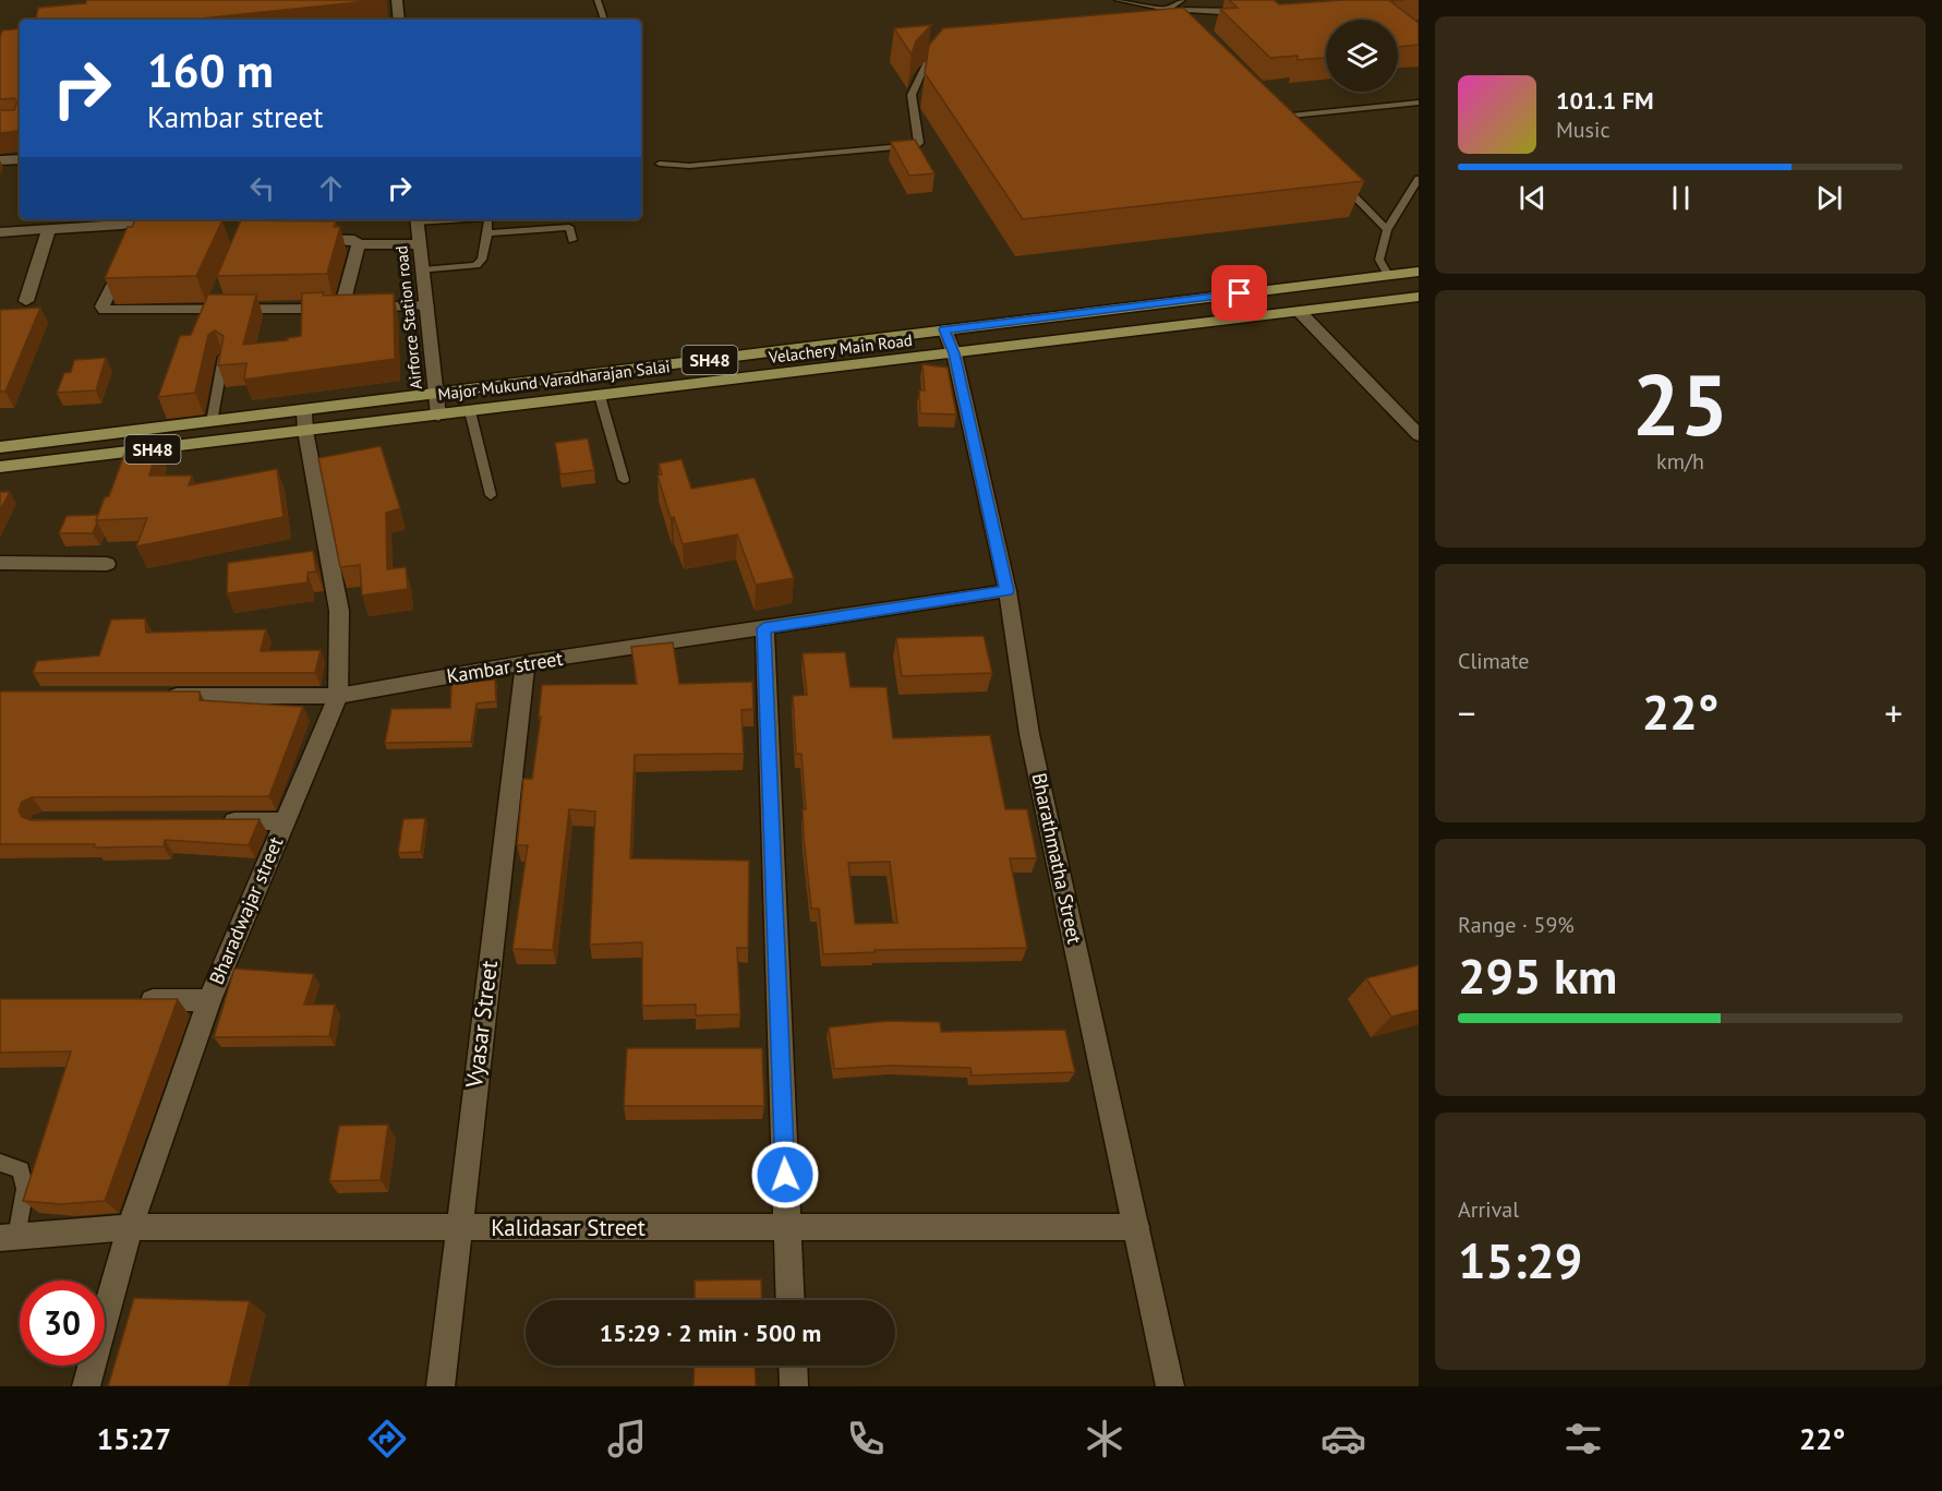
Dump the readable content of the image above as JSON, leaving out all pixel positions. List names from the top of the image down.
{
  "streets": {
    "main road": ["Velachery Main Road", "SH48", "Major Mukund Varadharajan Salai"],
    "street": [
      "Airforce Station road",
      "Kambar street",
      "Bharathmatha Street",
      "Bharadwajar street",
      "Vyasar Street",
      "Kalidasar Street"
    ]
  },
  "crossings": [
    ["Airforce Station road", "Velachery Main Road"],
    ["Airforce Station road", "Major Mukund Varadharajan Salai"],
    ["Velachery Main Road", "Major Mukund Varadharajan Salai"],
    ["Velachery Main Road", "Bharathmatha Street"],
    ["Velachery Main Road", "Bharadwajar street"],
    ["Major Mukund Varadharajan Salai", "Bharathmatha Street"],
    ["Major Mukund Varadharajan Salai", "Bharadwajar street"],
    ["Kambar street", "Bharathmatha Street"],
    ["Kambar street", "Bharadwajar street"],
    ["Kambar street", "Vyasar Street"],
    ["Bharathmatha Street", "Kalidasar Street"],
    ["Bharadwajar street", "Kalidasar Street"],
    ["Vyasar Street", "Kalidasar Street"]
  ],
  "page": {
    "turn": ["160 m", "Kambar street"],
    "song": ["101.1 FM", "Music"],
    "tile": [
      ["25", "km/h"],
      "Climate",
      ["Range · 59%", "295 km"],
      ["Arrival", "15:29"]
    ],
    "heat": ["−", "22°", "+"],
    "limit": "30",
    "trip": "15:29 · 2 min · 500 m",
    "tabs": ["15:27", "22°"]
  }
}
